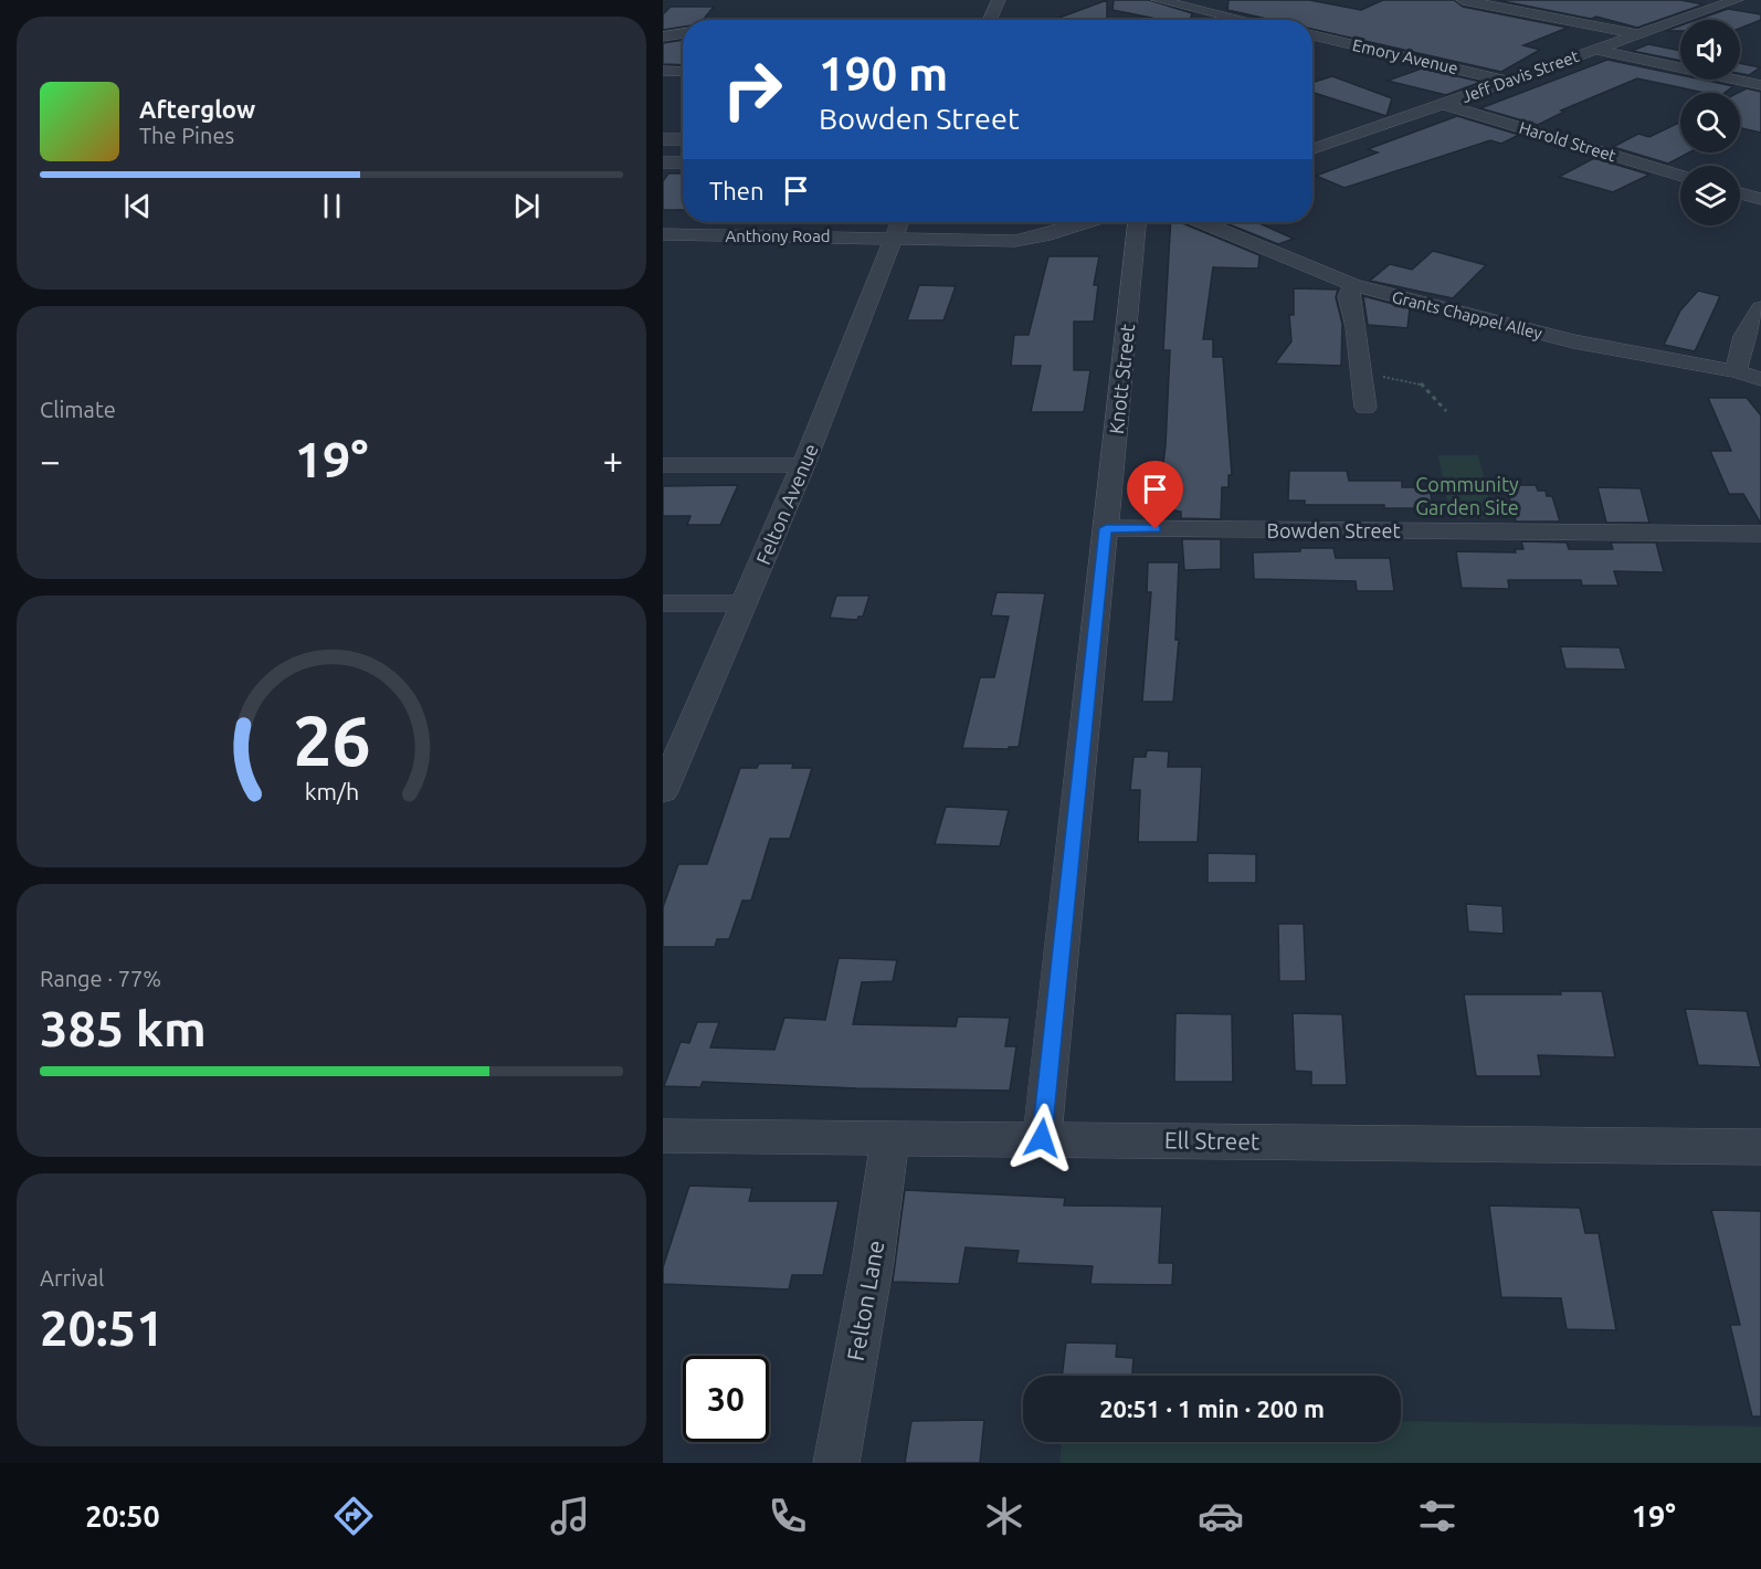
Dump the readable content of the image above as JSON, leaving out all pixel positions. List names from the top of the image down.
{
  "streets": {
    "street": [
      "Emory Avenue",
      "Jeff Davis Street",
      "Harold Street",
      "Anthony Road",
      "Grants Chappel Alley",
      "Knott Street",
      "Felton Avenue",
      "Bowden Street",
      "Ell Street",
      "Felton Lane"
    ]
  },
  "crossings": [
    ["Emory Avenue", "Jeff Davis Street"],
    ["Jeff Davis Street", "Harold Street"],
    ["Anthony Road", "Felton Avenue"],
    ["Knott Street", "Bowden Street"],
    ["Knott Street", "Ell Street"],
    ["Ell Street", "Felton Lane"]
  ],
  "parks": ["Community Garden Site"],
  "page": {
    "turn": ["190 m", "Bowden Street"],
    "song": ["Afterglow", "The Pines"],
    "then": "Then",
    "tile": [
      "Climate",
      ["Range · 77%", "385 km"],
      ["Arrival", "20:51"]
    ],
    "heat": ["−", "19°", "+"],
    "limit": "30",
    "trip": "20:51 · 1 min · 200 m",
    "tabs": ["20:50", "19°"],
    "gauge": ["26", "km/h"]
  }
}
